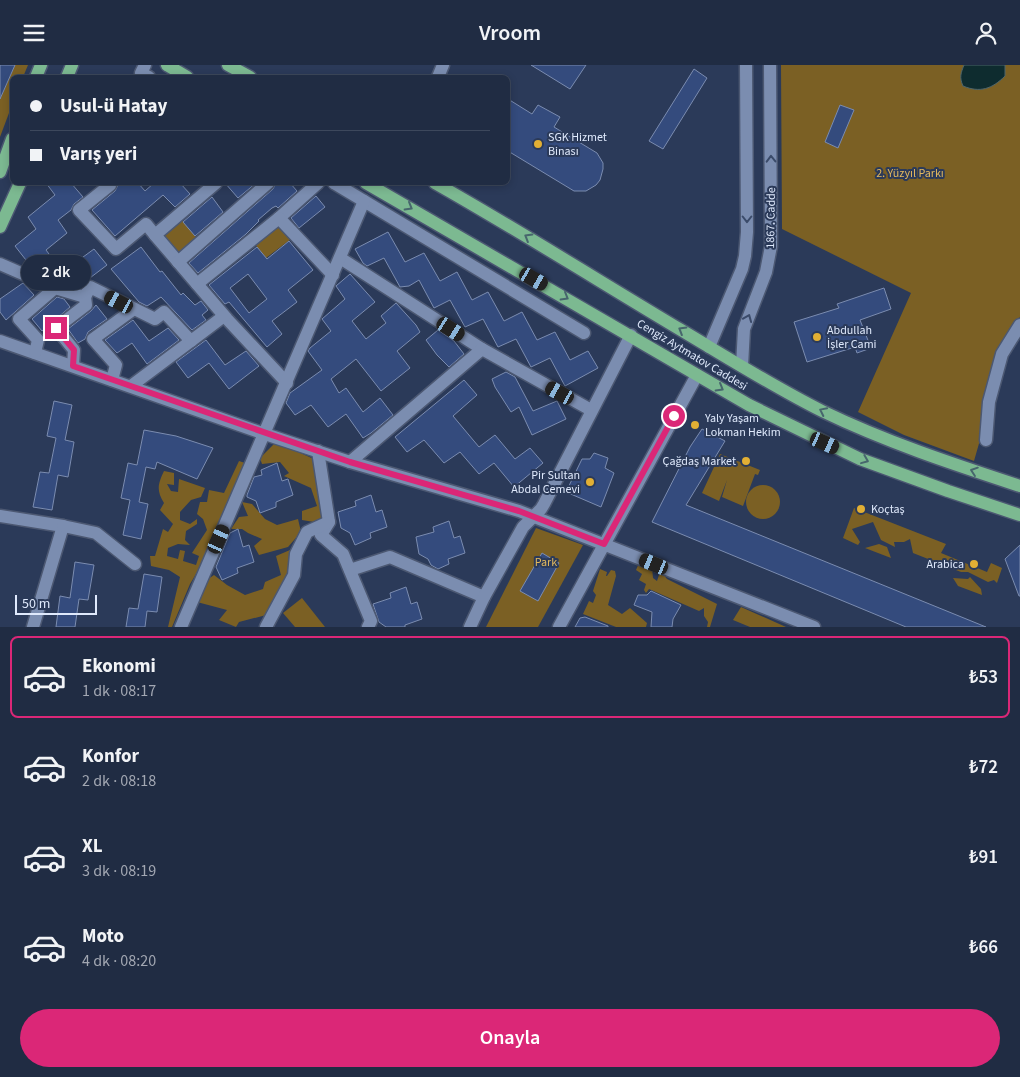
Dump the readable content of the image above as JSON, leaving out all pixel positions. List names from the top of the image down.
{
  "streets": {
    "main road": ["Cengiz Aytmatov Caddesi"],
    "street": ["1867. Cadde"]
  },
  "crossings": [
    ["1867. Cadde", "Cengiz Aytmatov Caddesi"]
  ],
  "parks": ["2. Yüzyıl Parkı", "Park"],
  "places": [
    "SGK Hizmet Binası",
    "Abdullah İşler Cami",
    "Yaly Yaşam Lokman Hekim",
    "Çağdaş Market",
    "Pir Sultan Abdal Cemevi",
    "Koçtaş",
    "Arabica"
  ],
  "scale_bar": "50 m",
  "page": {
    "header": "Vroom",
    "banner": ["Usul-ü Hatay", "Varış yeri"],
    "bubble": "2 dk",
    "scale": "50 m",
    "list": [
      {
        "name": "Ekonomi",
        "note": "1 dk · 08:17",
        "value": "₺53"
      },
      {
        "name": "Konfor",
        "note": "2 dk · 08:18",
        "value": "₺72"
      },
      {
        "name": "XL",
        "note": "3 dk · 08:19",
        "value": "₺91"
      },
      {
        "name": "Moto",
        "note": "4 dk · 08:20",
        "value": "₺66"
      }
    ],
    "buttons": "Onayla"
  }
}
